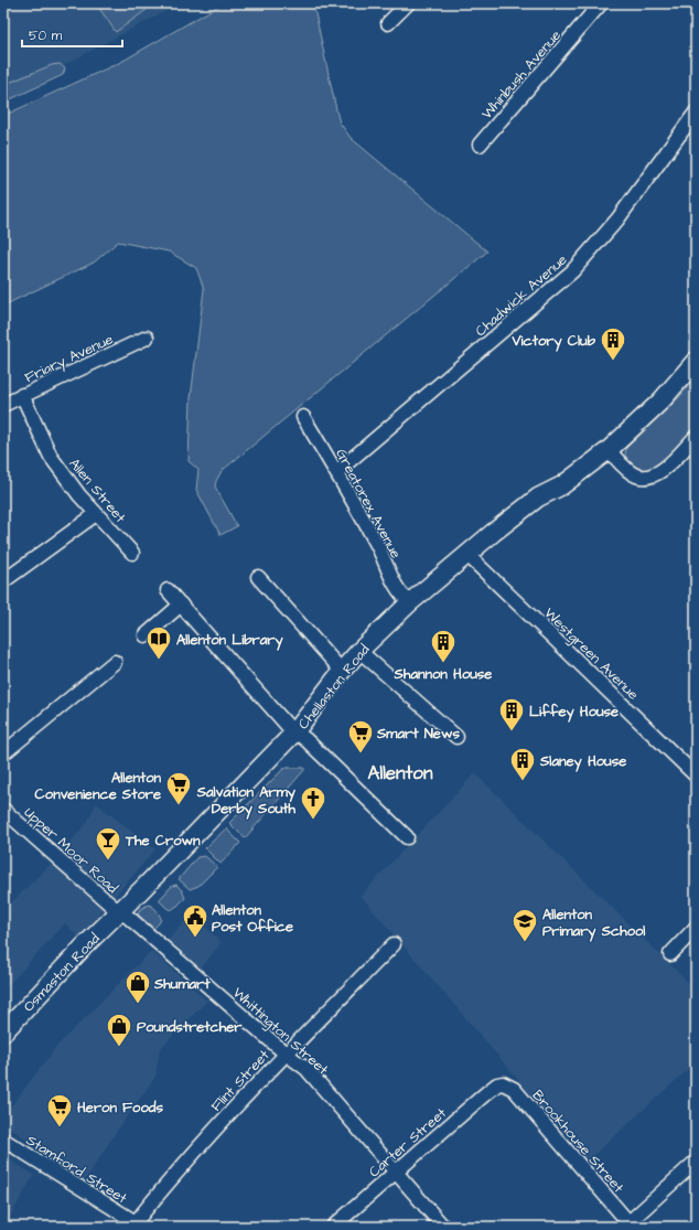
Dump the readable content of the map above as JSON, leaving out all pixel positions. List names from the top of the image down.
{
  "streets": {
    "main road": ["Chellaston Road", "Osmaston Road"],
    "street": [
      "Whinbush Avenue",
      "Chadwick Avenue",
      "Friary Avenue",
      "Allen Street",
      "Greatorex Avenue",
      "Westgreen Avenue",
      "Upper Moor Road",
      "Whittington Street",
      "Flint Street",
      "Brookhouse Street",
      "Carter Street",
      "Stamford Street"
    ]
  },
  "crossings": [
    ["Chadwick Avenue", "Greatorex Avenue"],
    ["Friary Avenue", "Allen Street"],
    ["Greatorex Avenue", "Chellaston Road"],
    ["Westgreen Avenue", "Chellaston Road"],
    ["Chellaston Road", "Upper Moor Road"],
    ["Chellaston Road", "Osmaston Road"],
    ["Chellaston Road", "Whittington Street"],
    ["Upper Moor Road", "Osmaston Road"],
    ["Upper Moor Road", "Whittington Street"],
    ["Osmaston Road", "Whittington Street"],
    ["Whittington Street", "Flint Street"],
    ["Whittington Street", "Carter Street"],
    ["Flint Street", "Stamford Street"],
    ["Brookhouse Street", "Carter Street"]
  ],
  "districts": ["Allenton"],
  "places": {
    "building": [
      "Victory Club",
      "Shannon House",
      "Liffey House",
      "Slaney House"
    ],
    "library": ["Allenton Library"],
    "supermarket": ["Smart News", "Allenton Convenience Store", "Heron Foods"],
    "church": ["Salvation Army Derby South"],
    "bar": ["The Crown"],
    "public building": ["Allenton Post Office"],
    "school or university": ["Allenton Primary School"],
    "shop": ["Shumart", "Poundstretcher"]
  },
  "scale_bar": "50 m"
}
